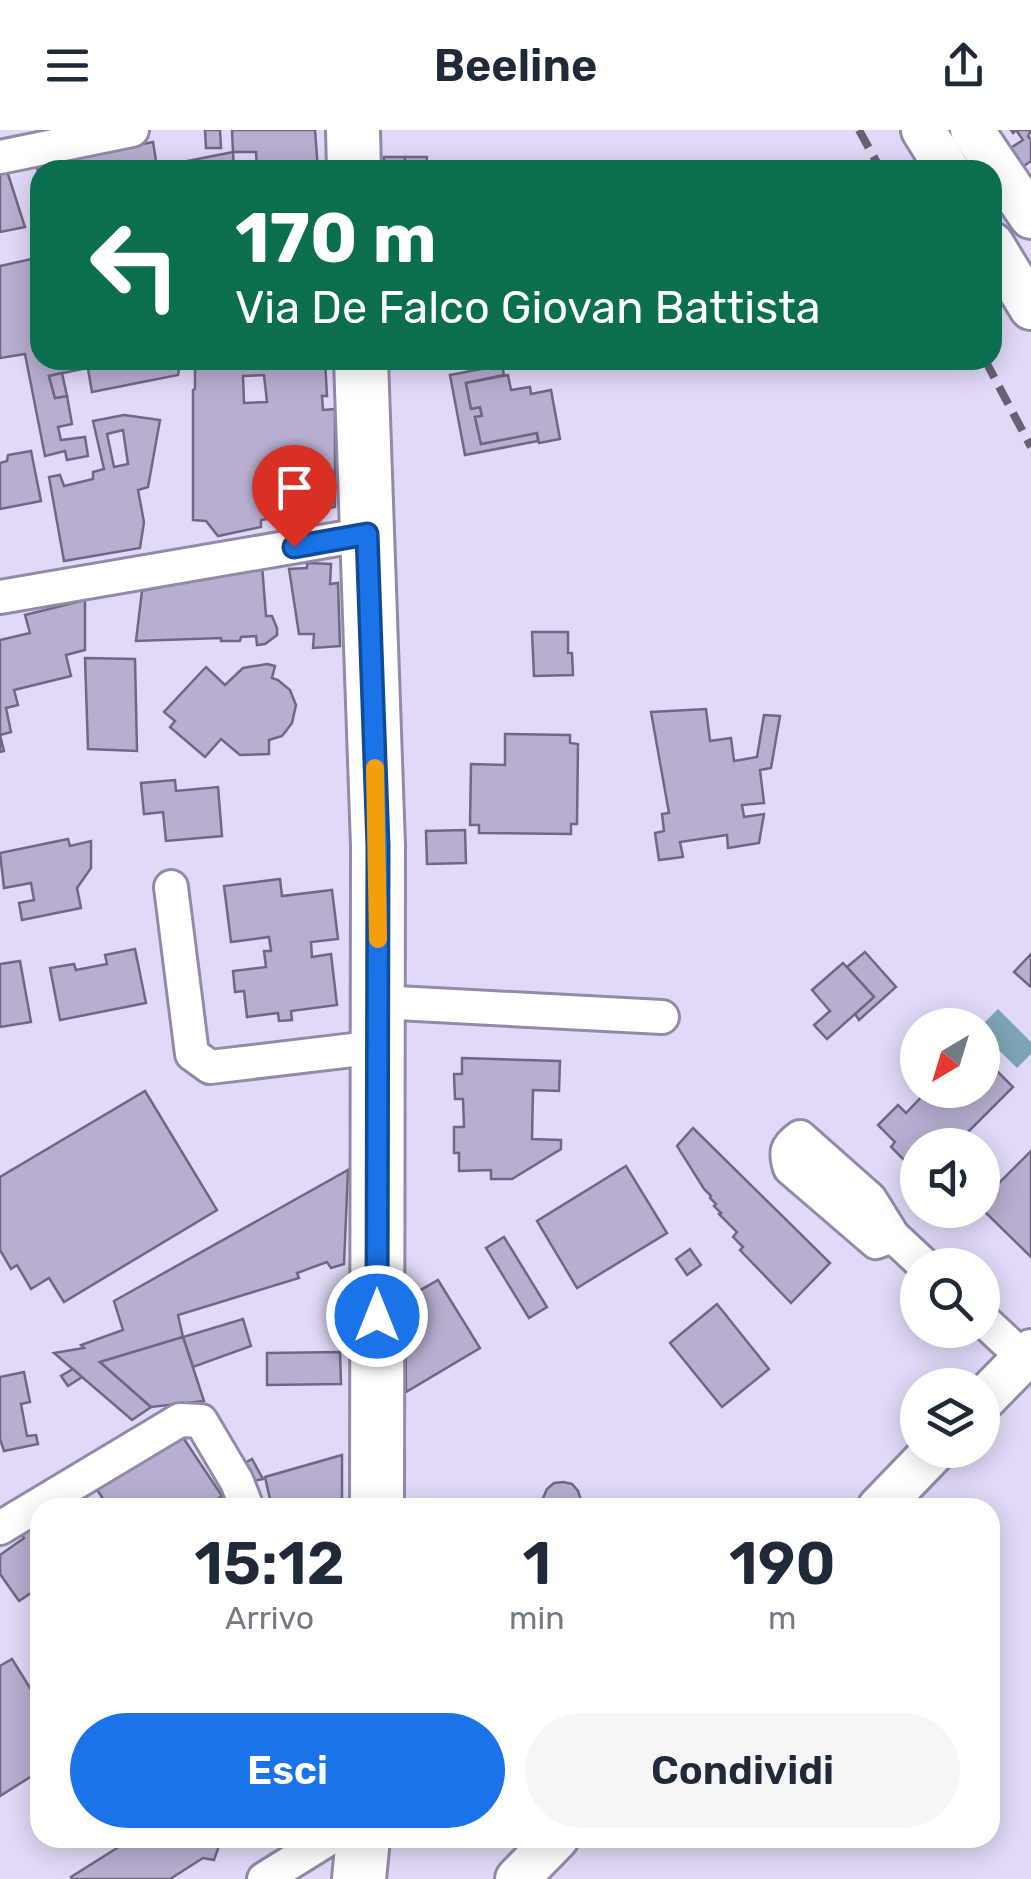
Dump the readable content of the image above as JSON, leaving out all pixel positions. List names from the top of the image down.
{
  "north": "bottom left",
  "page": {
    "header": "Beeline",
    "turn": ["170 m", "Via De Falco Giovan Battista"],
    "eta": [
      "15:12",
      "Arrivo",
      "1",
      "min",
      "190",
      "m"
    ],
    "buttons": ["Esci", "Condividi"]
  }
}
